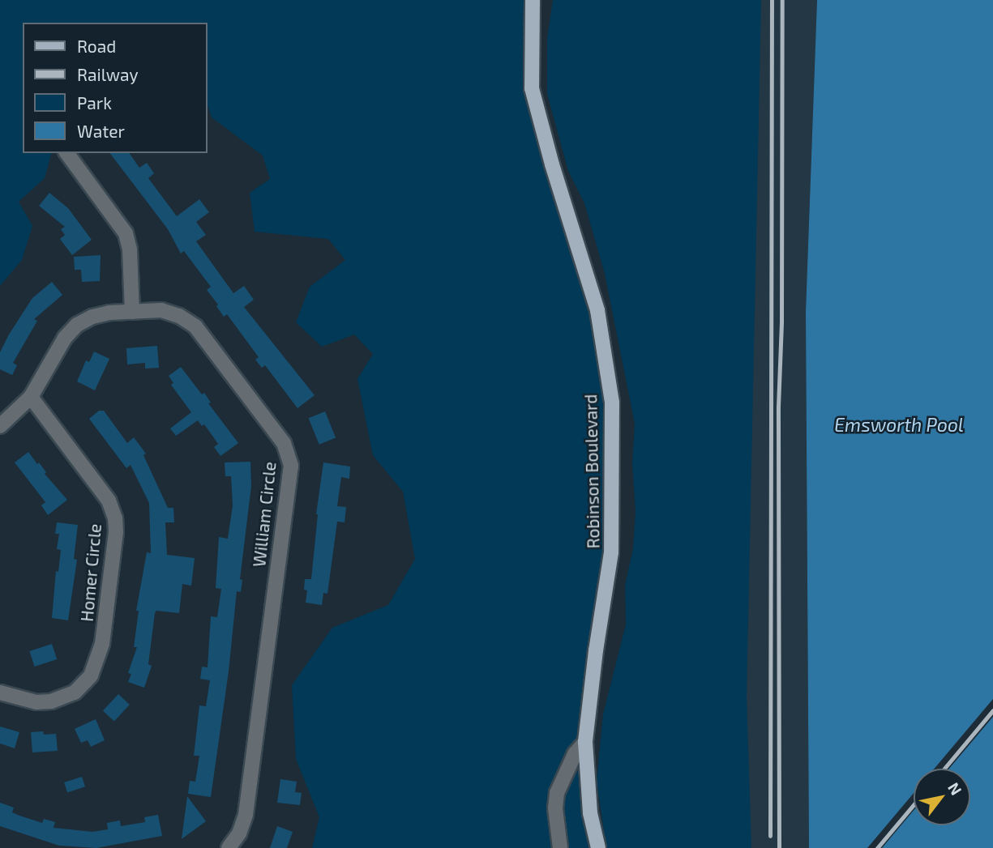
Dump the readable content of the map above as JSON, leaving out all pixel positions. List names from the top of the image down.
{
  "streets": {
    "main road": ["Robinson Boulevard"],
    "street": ["William Circle", "Homer Circle"]
  },
  "crossings": [
    ["William Circle", "Homer Circle"]
  ],
  "water": ["Emsworth Pool"],
  "legend": [
    "Road",
    "Railway",
    "Park",
    "Water"
  ],
  "north": "top right"
}
